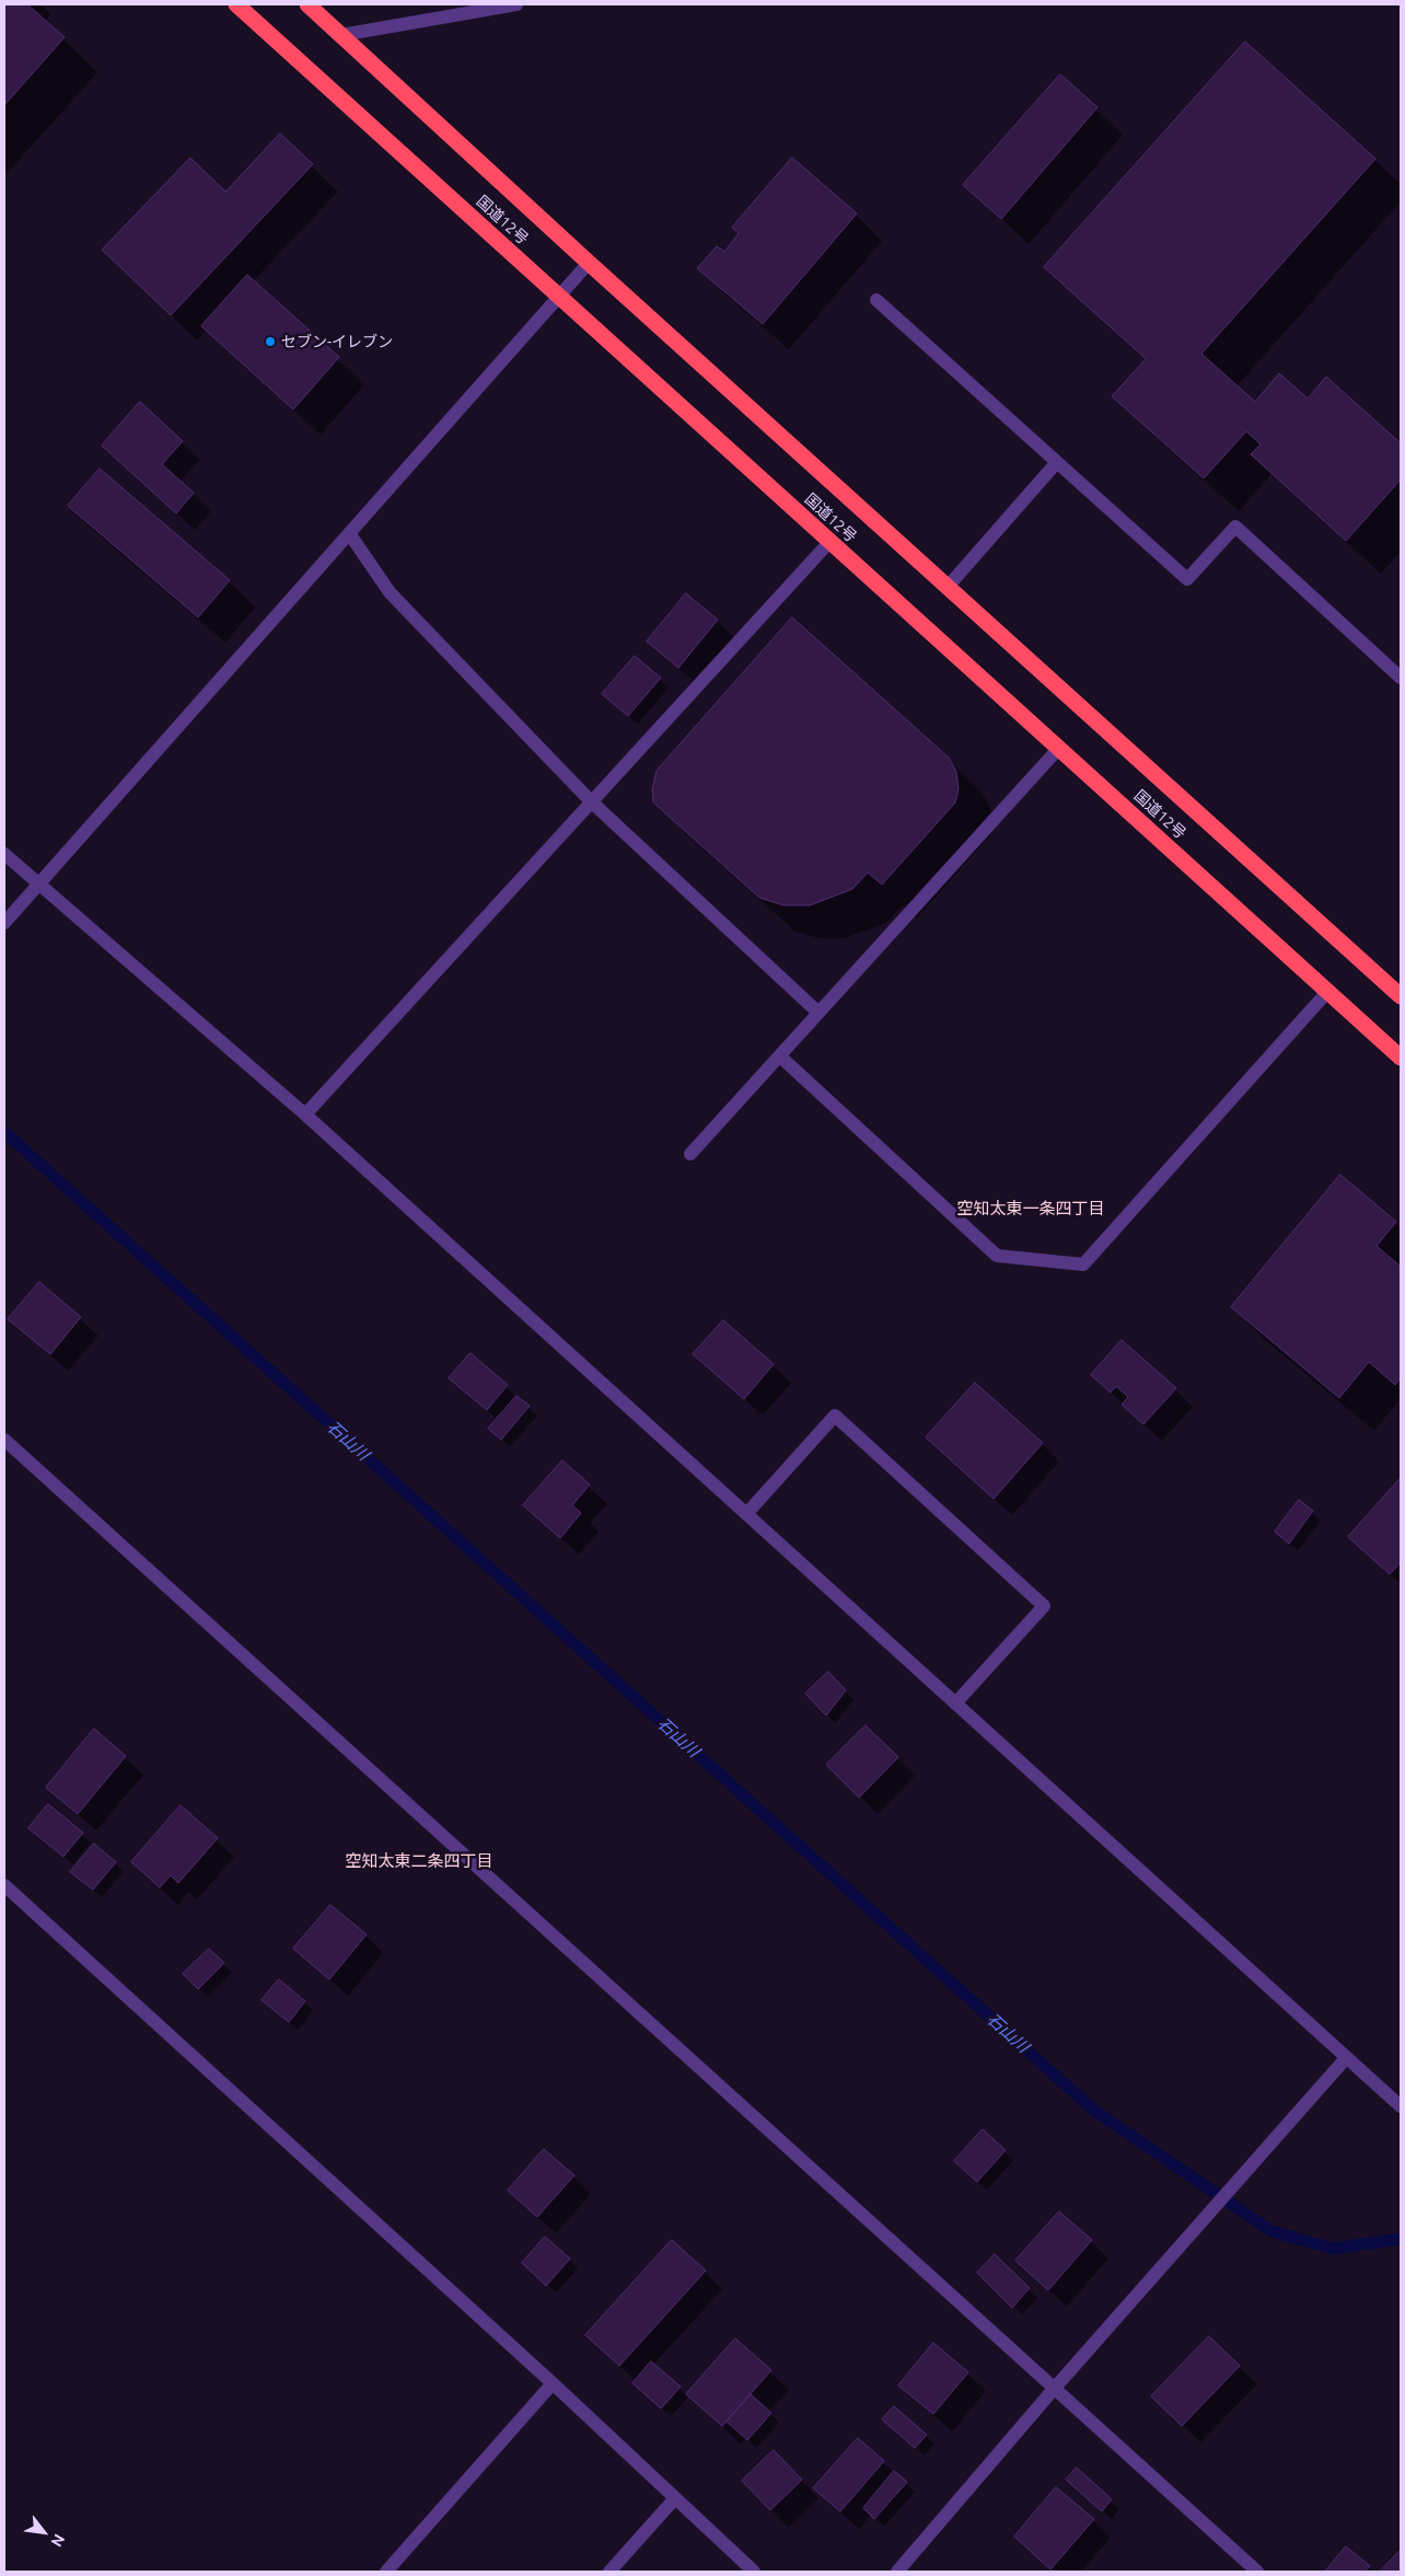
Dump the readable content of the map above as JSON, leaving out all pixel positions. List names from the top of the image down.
{
  "streets": {
    "highway": ["国道12号"]
  },
  "districts": ["空知太東一条四丁目", "空知太東二条四丁目"],
  "water": ["石山川"],
  "places": ["セブン-イレブン"],
  "north": "bottom right"
}
